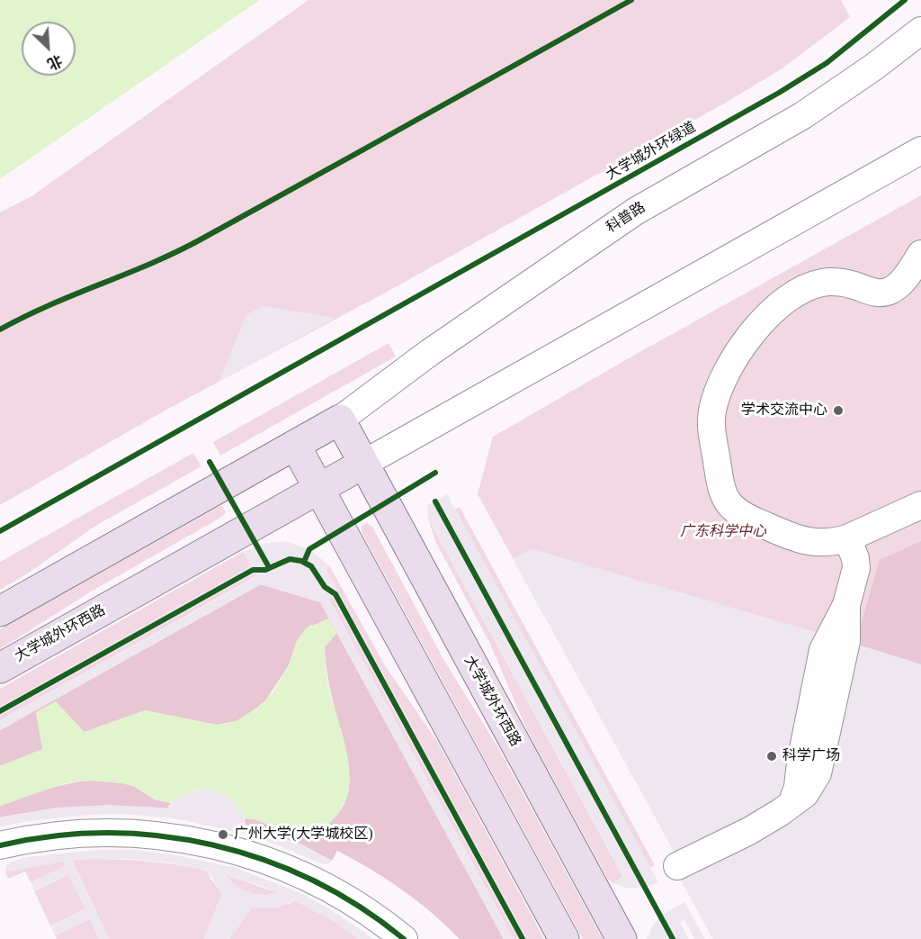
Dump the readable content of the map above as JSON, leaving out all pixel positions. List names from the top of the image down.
{
  "streets": {
    "main road": ["大学城外环西路"],
    "street": ["科普路"],
    "cycle path": ["大学城外环绿道"]
  },
  "crossings": [
    ["科普路", "大学城外环西路"]
  ],
  "parks": ["广东科学中心"],
  "places": ["学术交流中心", "科学广场", "广州大学(大学城校区)"],
  "north": "bottom right"
}
